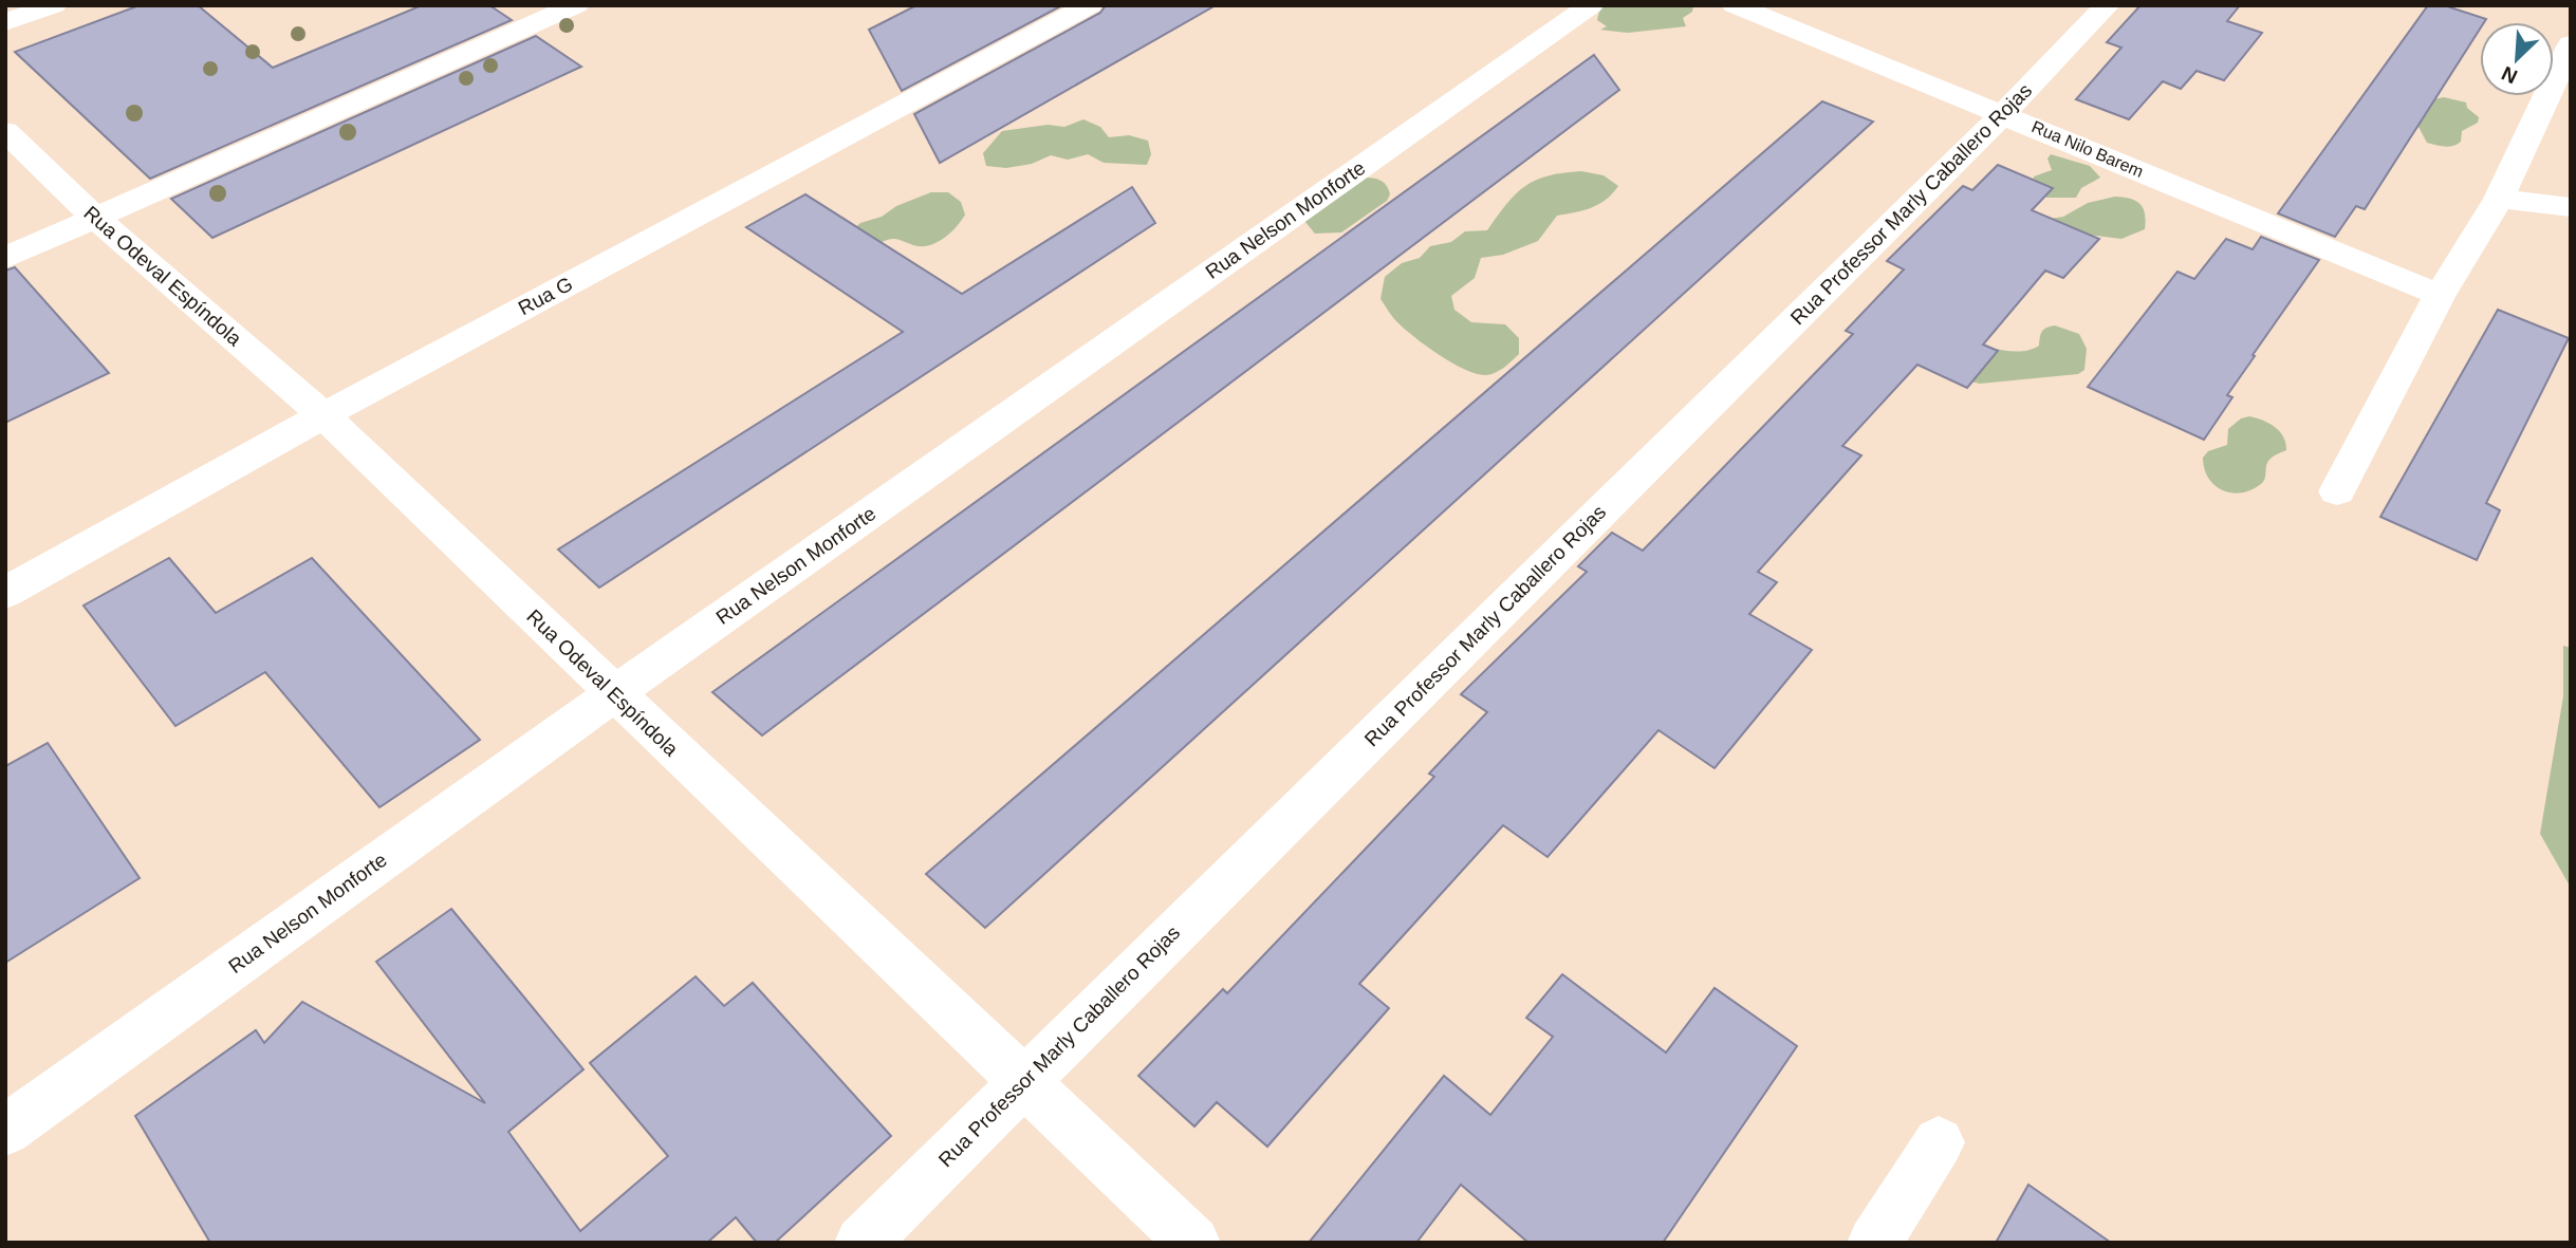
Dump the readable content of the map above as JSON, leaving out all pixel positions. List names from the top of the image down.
{
  "streets": {
    "street": [
      "Rua Nilo Barem",
      "Rua Professor Marly Caballero Rojas",
      "Rua Nelson Monforte",
      "Rua Odeval Espíndola",
      "Rua G"
    ]
  },
  "crossings": [
    ["Rua Nilo Barem", "Rua Professor Marly Caballero Rojas"],
    ["Rua Professor Marly Caballero Rojas", "Rua Odeval Espíndola"],
    ["Rua Nelson Monforte", "Rua Odeval Espíndola"],
    ["Rua Odeval Espíndola", "Rua G"]
  ],
  "north": "bottom left"
}
